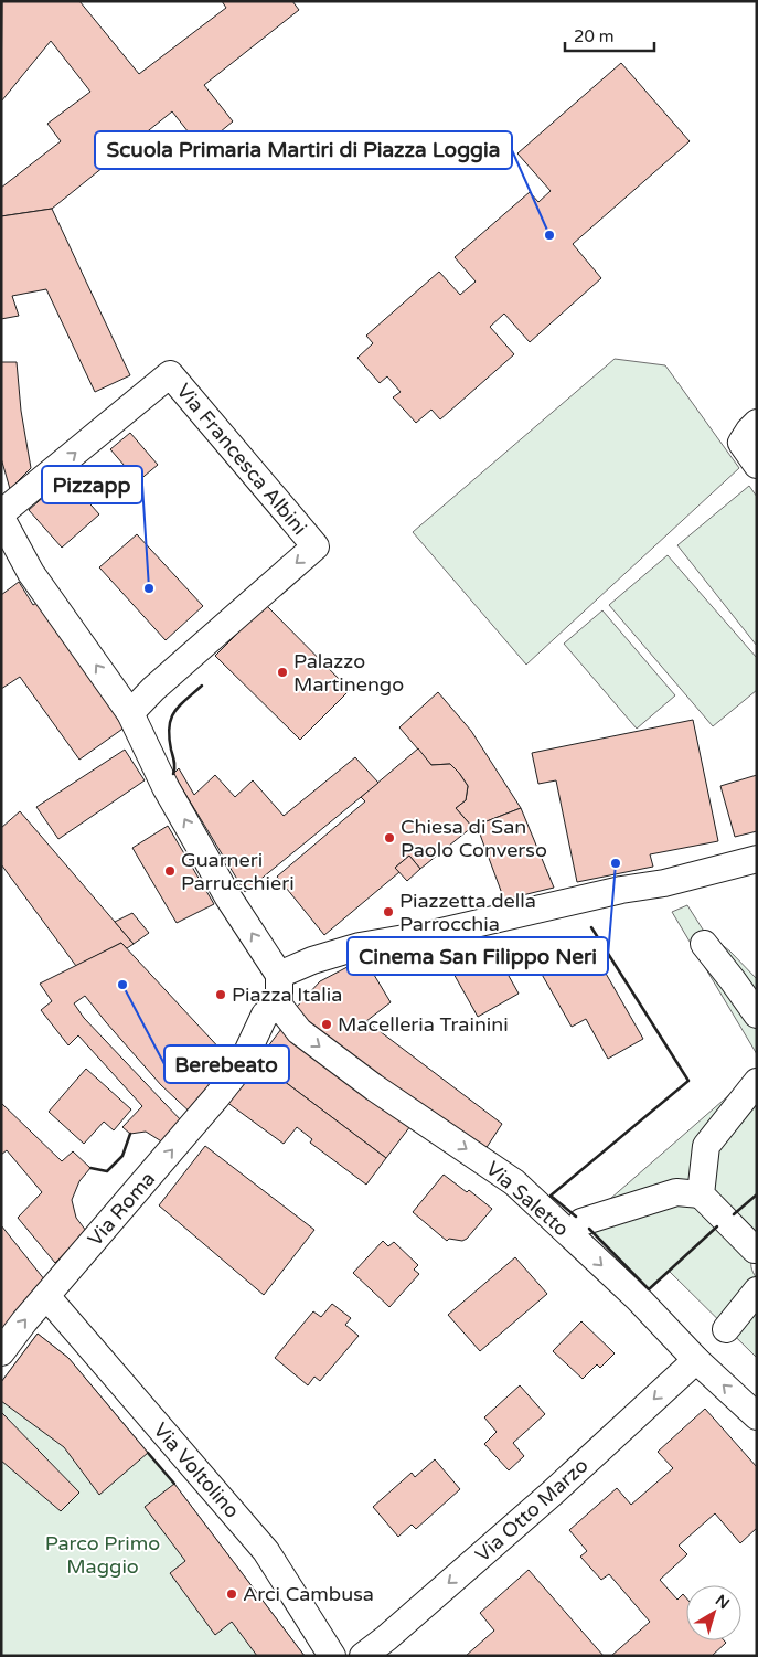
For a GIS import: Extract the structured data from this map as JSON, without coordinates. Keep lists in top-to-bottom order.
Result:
{
  "streets": {
    "street": [
      "Via Francesca Albini",
      "Via Saletto",
      "Via Roma",
      "Via Voltolino",
      "Via Otto Marzo"
    ]
  },
  "crossings": [
    ["Via Saletto", "Via Roma"],
    ["Via Saletto", "Via Otto Marzo"],
    ["Via Roma", "Via Voltolino"]
  ],
  "one_way": ["Via Roma", "Via Otto Marzo"],
  "parks": ["Parco Primo Maggio"],
  "places": [
    "Scuola Primaria Martiri di Piazza Loggia",
    "Pizzapp",
    "Palazzo Martinengo",
    "Chiesa di San Paolo Converso",
    "Cinema San Filippo Neri",
    "Guarneri Parrucchieri",
    "Piazzetta della Parrocchia",
    "Berebeato",
    "Piazza Italia",
    "Macelleria Trainini",
    "Arci Cambusa"
  ],
  "scale_bar": "20 m",
  "north": "top right"
}
